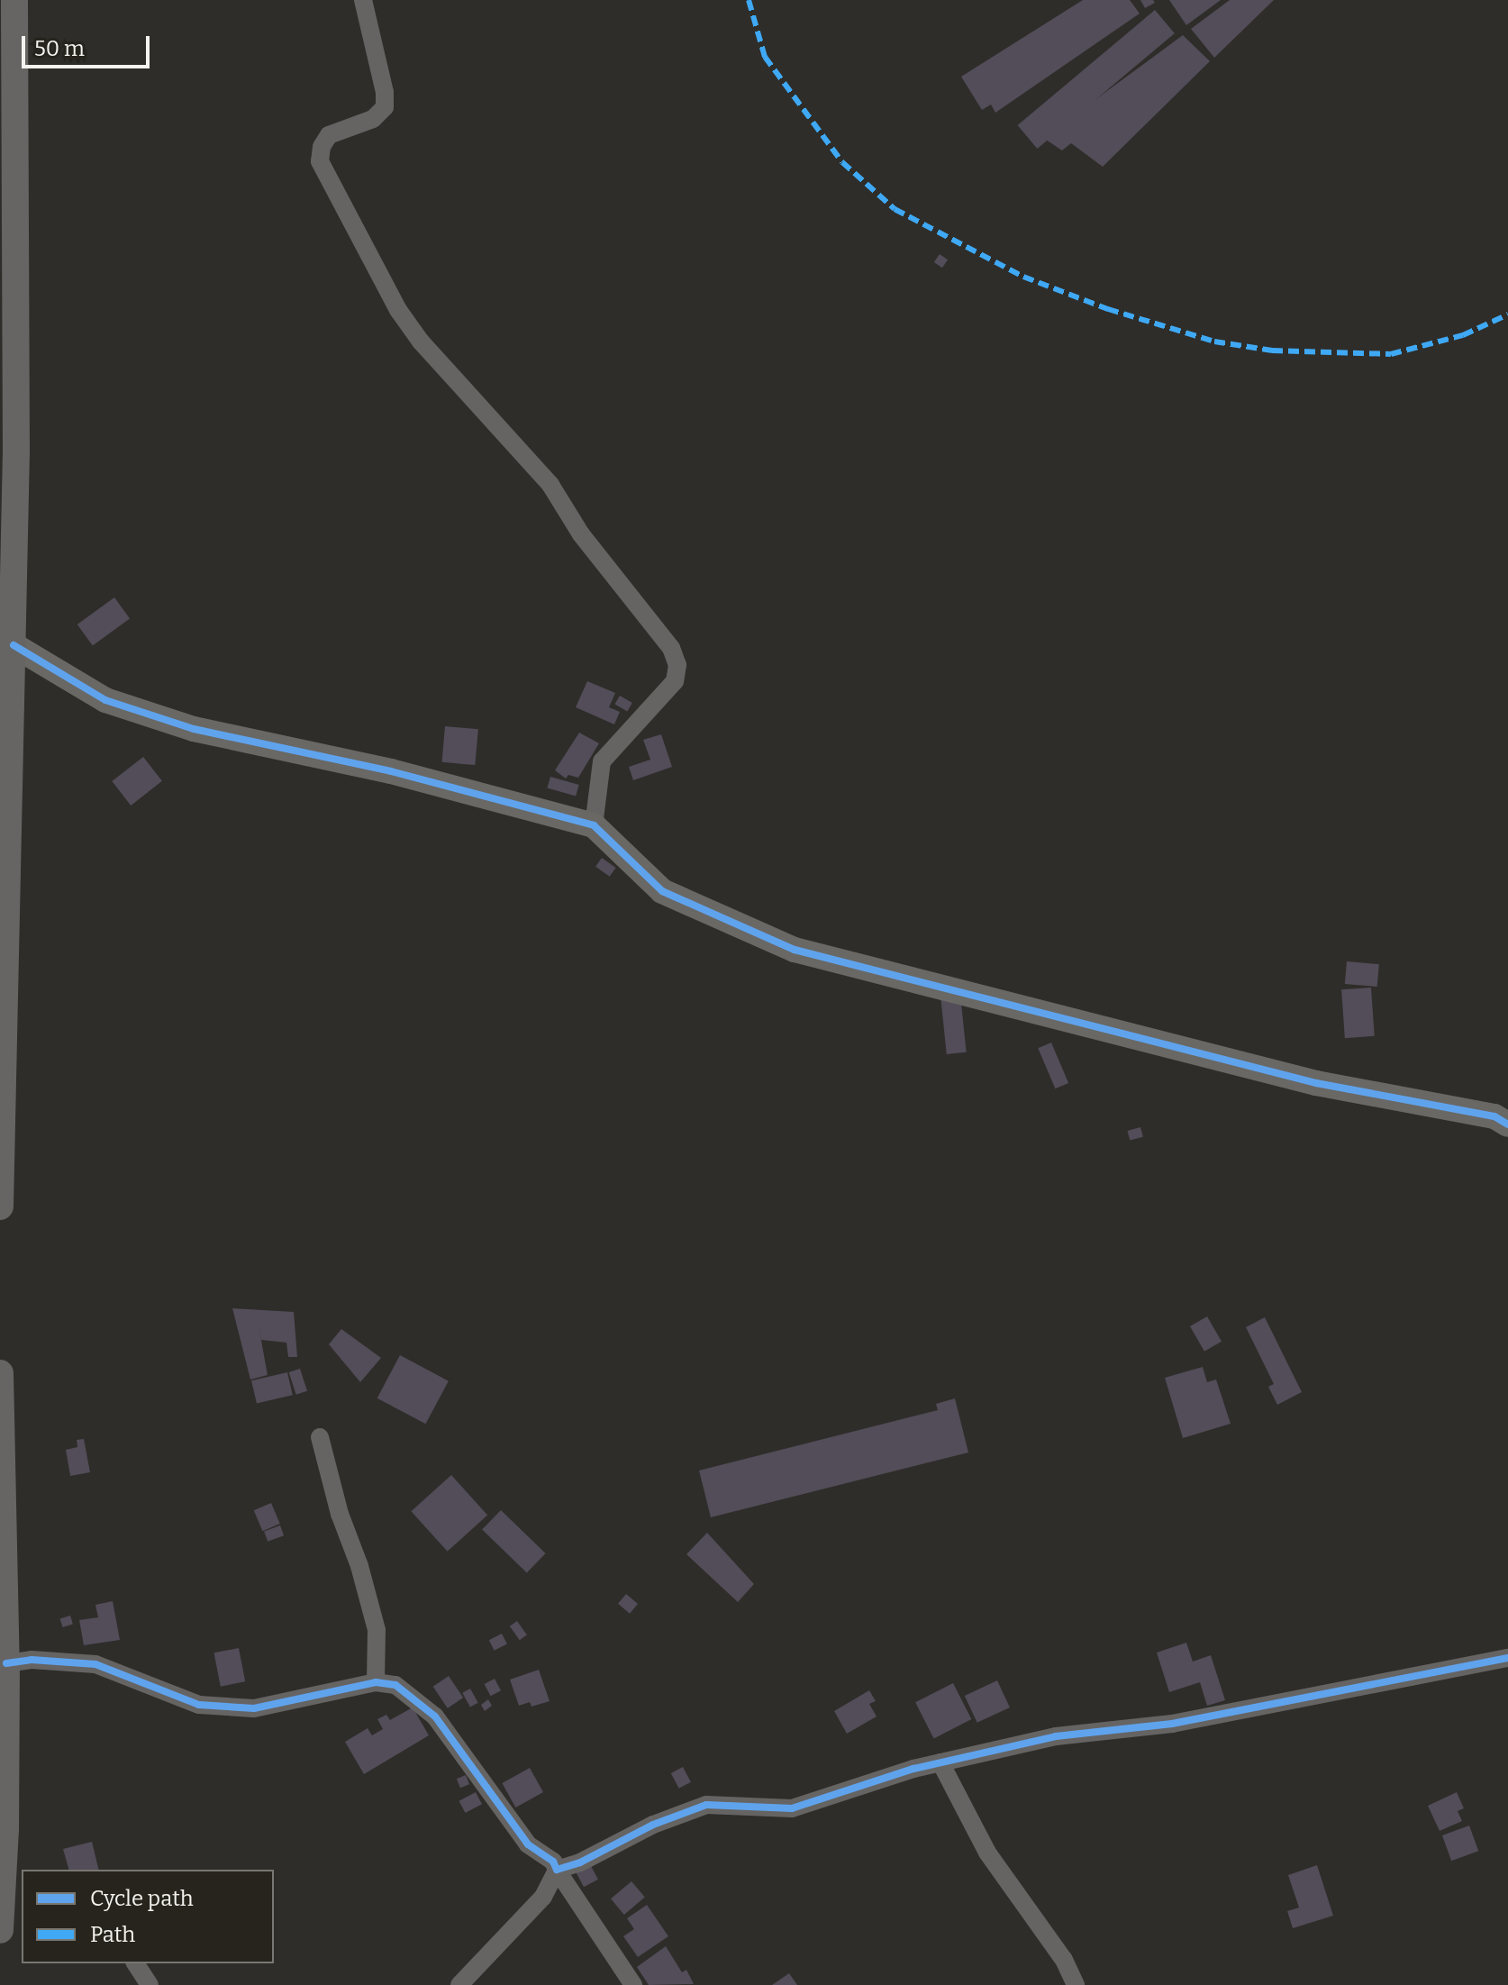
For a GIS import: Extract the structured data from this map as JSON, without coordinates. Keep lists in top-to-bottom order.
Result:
{
  "legend": ["Cycle path", "Path"],
  "scale_bar": "50 m"
}
